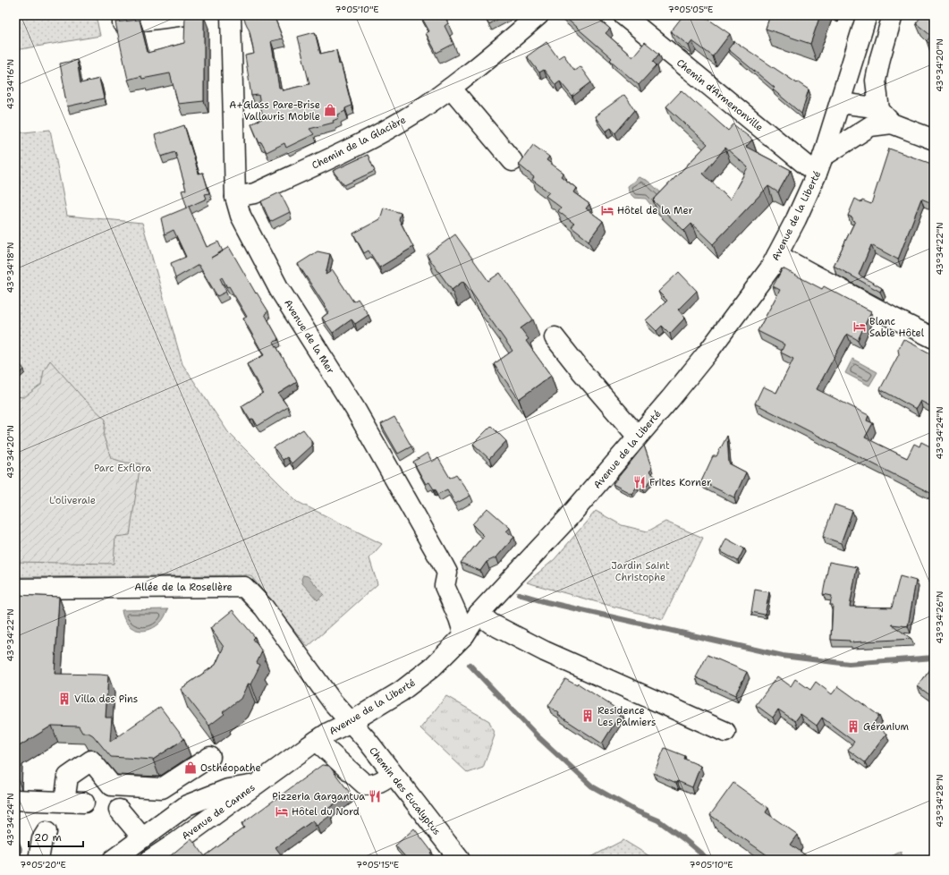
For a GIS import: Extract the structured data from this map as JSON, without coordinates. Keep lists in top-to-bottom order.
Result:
{
  "streets": {
    "street": [
      "Chemin d'Armenonville",
      "Chemin de la Glacière",
      "Avenue de la Liberté",
      "Avenue de la Mer",
      "Allée de la Roselière",
      "Chemin des Eucalyptus",
      "Avenue de Cannes"
    ]
  },
  "crossings": [
    ["Chemin d'Armenonville", "Avenue de la Liberté"],
    ["Chemin de la Glacière", "Avenue de la Mer"],
    ["Avenue de la Liberté", "Avenue de la Mer"],
    ["Avenue de la Liberté", "Allée de la Roselière"],
    ["Avenue de la Liberté", "Chemin des Eucalyptus"],
    ["Avenue de la Liberté", "Avenue de Cannes"],
    ["Allée de la Roselière", "Chemin des Eucalyptus"]
  ],
  "parks": ["Parc Exflora", "L'oliveraie", "Jardin Saint Christophe"],
  "places": {
    "shop": ["A+Glass Pare-Brise Vallauris Mobile", "Osthéopathe"],
    "hotel": ["Hôtel de la Mer", "Blanc Sable Hôtel", "Hôtel du Nord"],
    "restaurant": ["Frites Korner", "Pizzeria Gargantua"],
    "building": ["Villa des Pins", "Residence Les Palmiers", "Géranium"]
  },
  "scale_bar": "20 m",
  "coordinates": [
    "7°05'10\"E",
    "7°05'05\"E",
    "43°34'20\"N",
    "43°34'16\"N",
    "43°34'22\"N",
    "43°34'18\"N",
    "43°34'24\"N",
    "43°34'26\"N",
    "43°34'28\"N",
    "7°05'20\"E",
    "7°05'15\"E"
  ]
}
